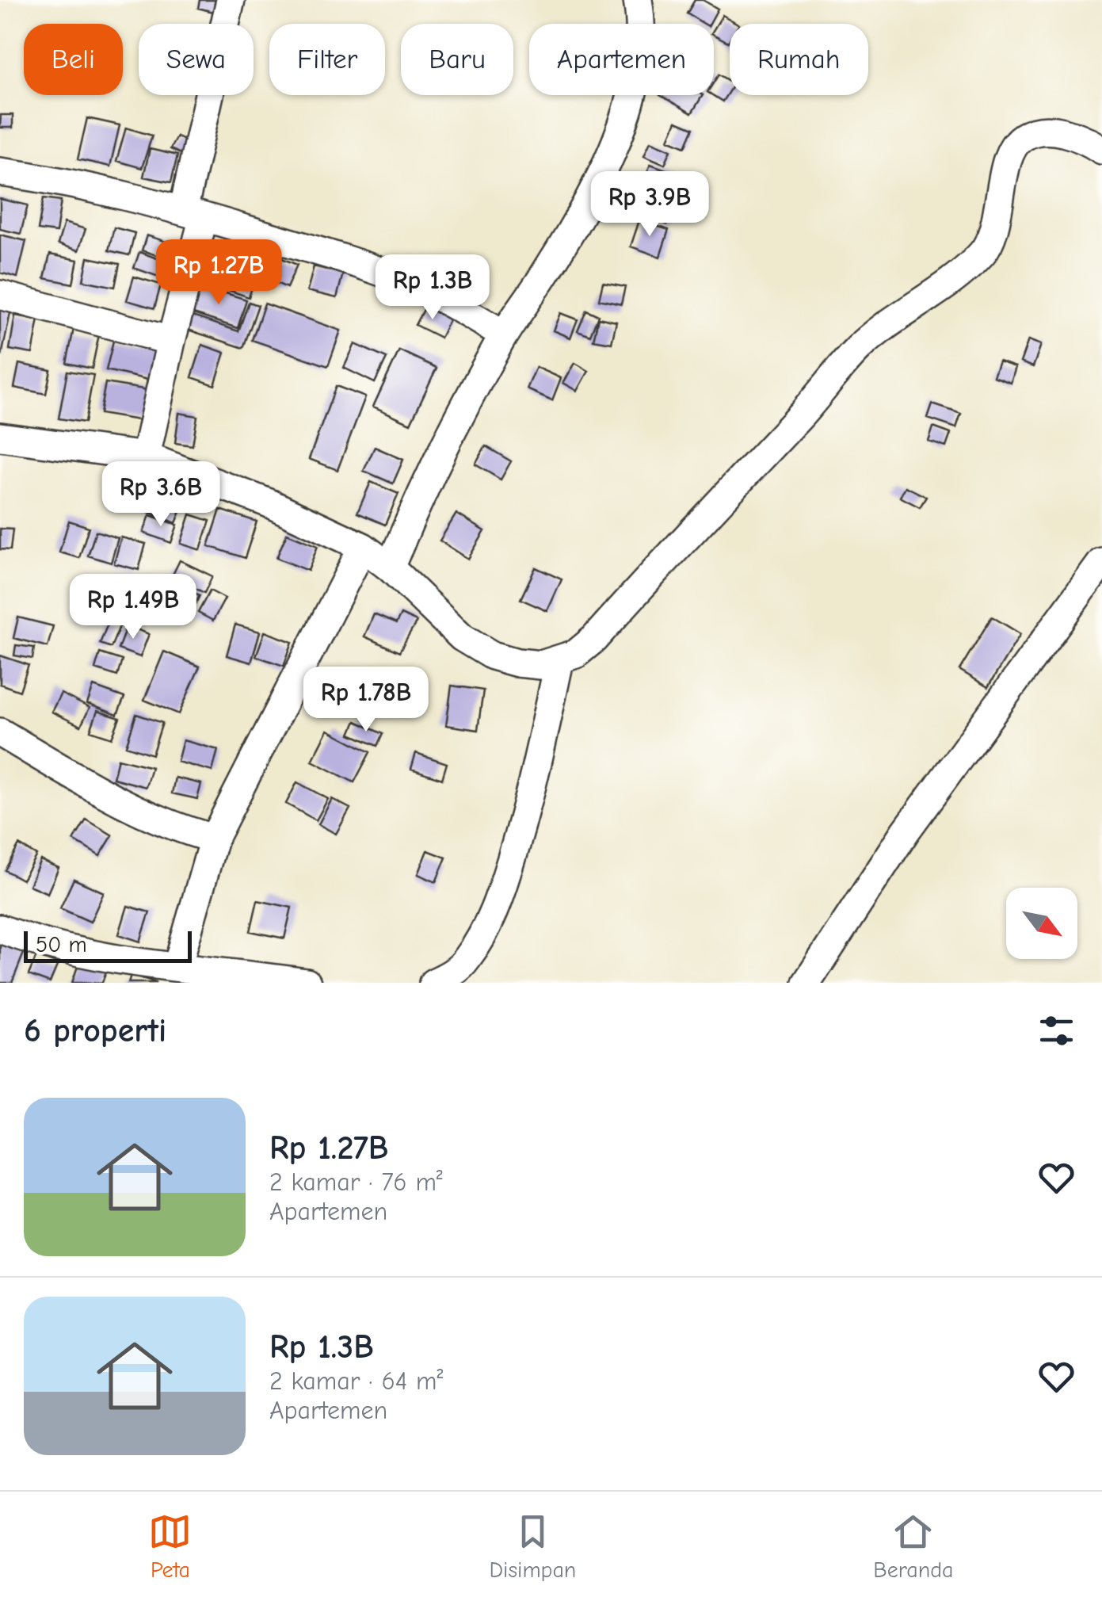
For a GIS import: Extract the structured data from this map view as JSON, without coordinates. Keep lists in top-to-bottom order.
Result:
{
  "scale_bar": "50 m",
  "north": "bottom right",
  "page": {
    "chip": [
      "Beli",
      "Sewa",
      "Filter",
      "Baru",
      "Apartemen",
      "Rumah"
    ],
    "price": [
      "Rp 3.9B",
      "Rp 1.27B",
      "Rp 1.3B",
      "Rp 3.6B",
      "Rp 1.49B",
      "Rp 1.78B"
    ],
    "scale": "50 m",
    "heading": "6 properti",
    "list": [
      {
        "name": "Rp 1.27B",
        "note": "2 kamar · 76 m² · Apartemen"
      },
      {
        "name": "Rp 1.3B",
        "note": "2 kamar · 64 m² · Apartemen"
      }
    ],
    "tabs": ["Peta", "Disimpan", "Beranda"]
  }
}
